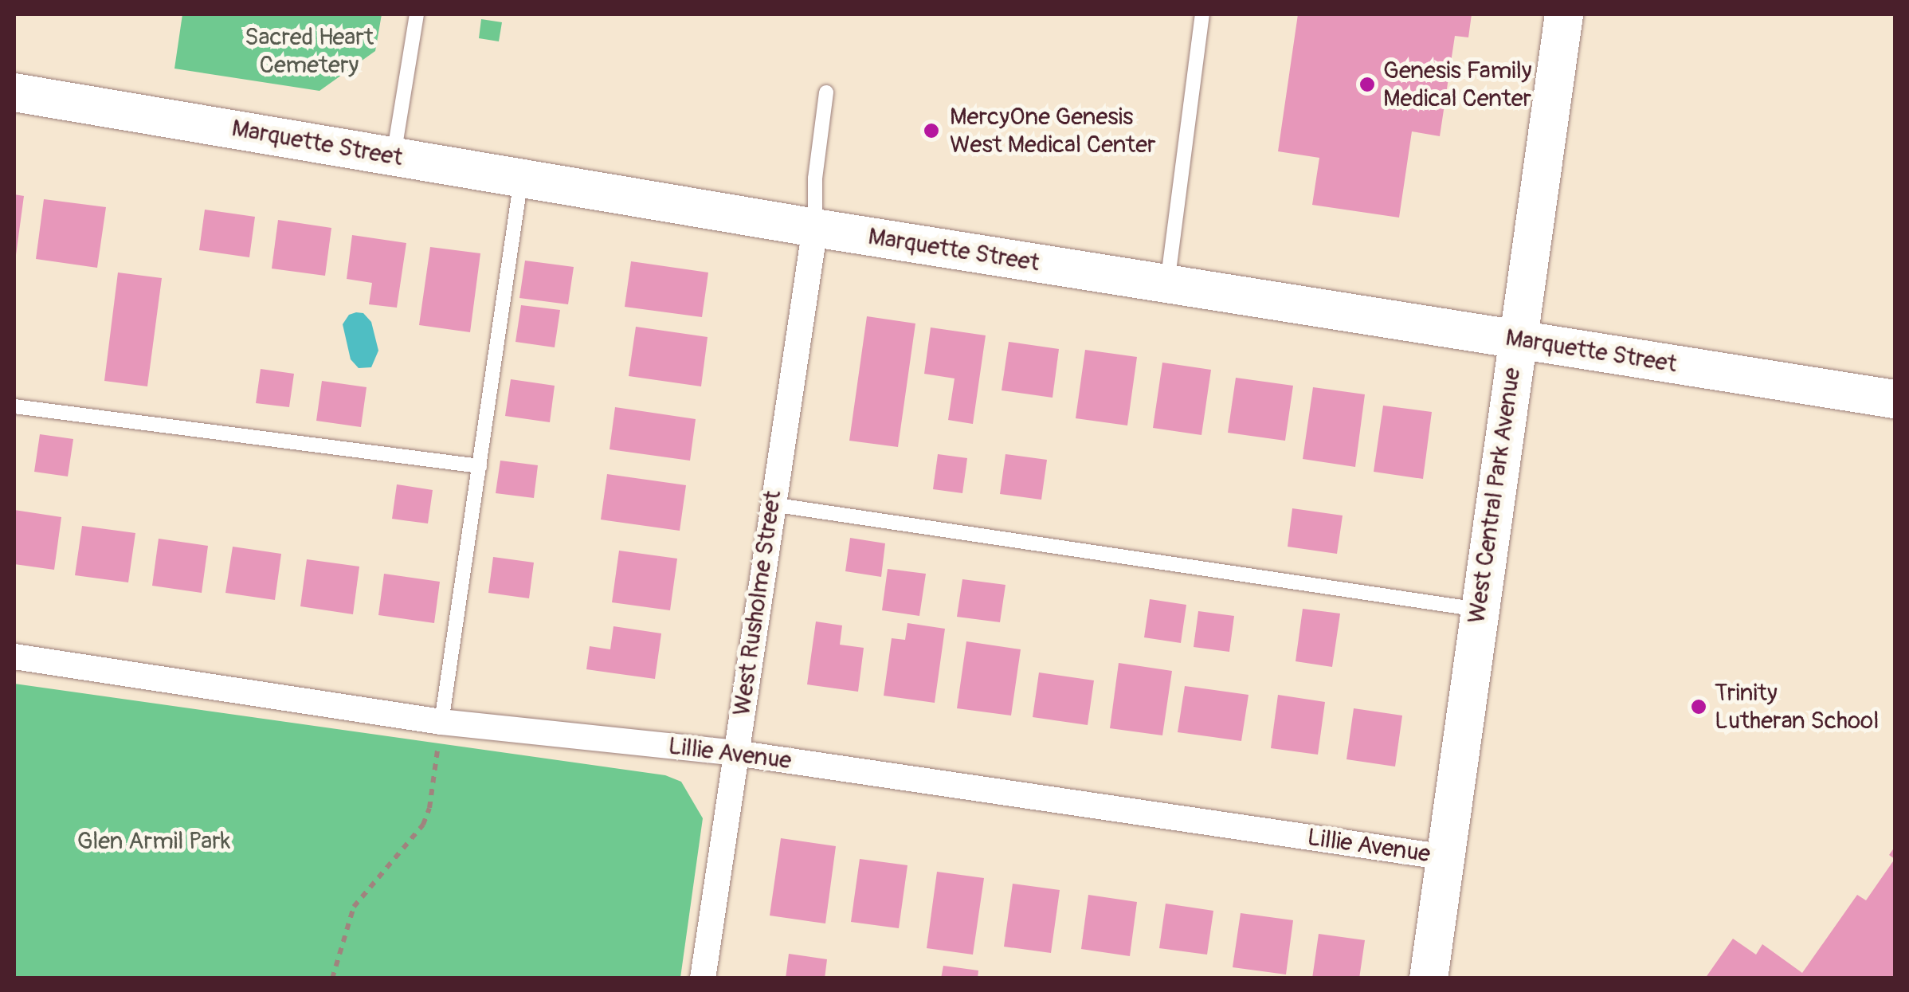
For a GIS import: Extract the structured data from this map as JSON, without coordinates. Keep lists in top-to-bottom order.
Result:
{
  "streets": {
    "street": [
      "Marquette Street",
      "West Central Park Avenue",
      "West Rusholme Street",
      "Lillie Avenue"
    ]
  },
  "crossings": [
    ["Marquette Street", "West Central Park Avenue"],
    ["Marquette Street", "West Rusholme Street"],
    ["West Central Park Avenue", "Lillie Avenue"],
    ["West Rusholme Street", "Lillie Avenue"]
  ],
  "parks": ["Sacred Heart Cemetery", "Glen Armil Park"],
  "places": ["Genesis Family Medical Center", "MercyOne Genesis West Medical Center", "Trinity Lutheran School"]
}
